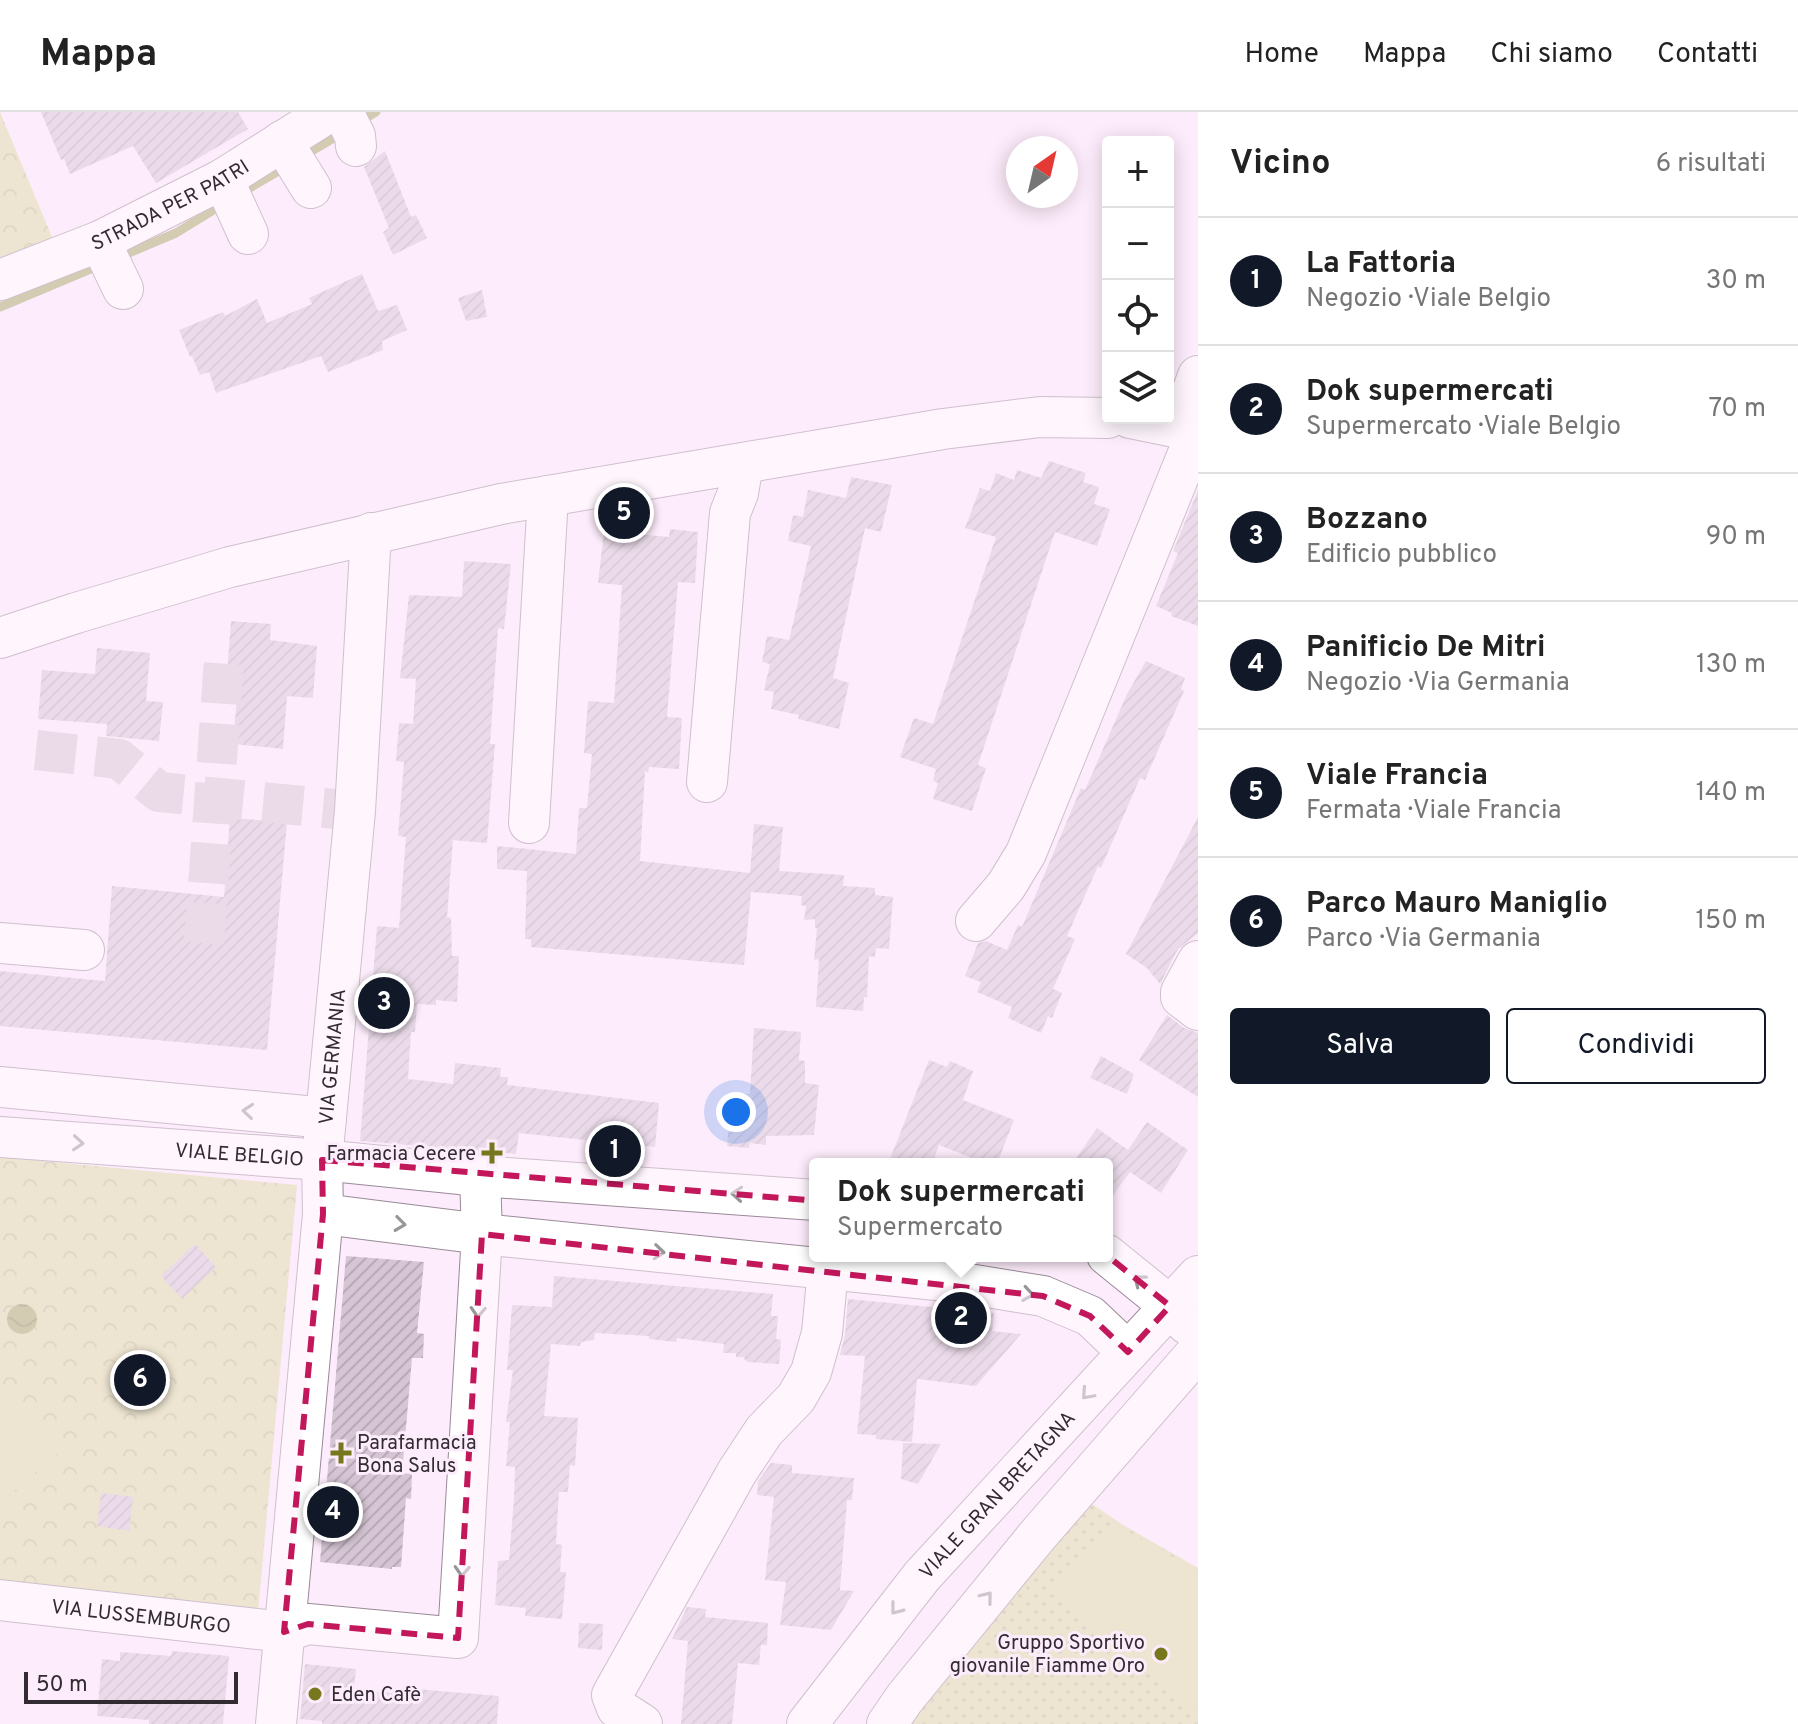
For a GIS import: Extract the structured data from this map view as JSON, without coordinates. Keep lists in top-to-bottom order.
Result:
{
  "streets": {
    "street": [
      "STRADA PER PATRI",
      "VIA GERMANIA",
      "VIALE BELGIO",
      "VIALE GRAN BRETAGNA",
      "VIA LUSSEMBURGO"
    ]
  },
  "crossings": [
    ["VIA GERMANIA", "VIALE BELGIO"],
    ["VIA GERMANIA", "VIA LUSSEMBURGO"]
  ],
  "places": {
    "health": ["Farmacia Cecere", "Parafarmacia Bona Salus"],
    "other": ["Gruppo Sportivo giovanile Fiamme Oro", "Eden Cafè"]
  },
  "scale_bar": "50 m",
  "north": "top right",
  "page": {
    "header": "Mappa",
    "nav": [
      "Home",
      "Mappa",
      "Chi siamo",
      "Contatti"
    ],
    "heading": ["Vicino", "6 risultati"],
    "map_buttons": ["+", "−"],
    "list": [
      {
        "mark": "1",
        "name": "La Fattoria",
        "note": "Negozio · Viale Belgio",
        "value": "30 m"
      },
      {
        "mark": "2",
        "name": "Dok supermercati",
        "note": "Supermercato · Viale Belgio",
        "value": "70 m"
      },
      {
        "mark": "3",
        "name": "Bozzano",
        "note": "Edificio pubblico",
        "value": "90 m"
      },
      {
        "mark": "4",
        "name": "Panificio De Mitri",
        "note": "Negozio · Via Germania",
        "value": "130 m"
      },
      {
        "mark": "5",
        "name": "Viale Francia",
        "note": "Fermata · Viale Francia",
        "value": "140 m"
      },
      {
        "mark": "6",
        "name": "Parco Mauro Maniglio",
        "note": "Parco · Via Germania",
        "value": "150 m"
      }
    ],
    "pins": [
      "5",
      "3",
      "1",
      "2",
      "6",
      "4"
    ],
    "buttons": ["Salva", "Condividi"],
    "popup": ["Dok supermercati", "Supermercato"],
    "scale": "50 m"
  }
}
